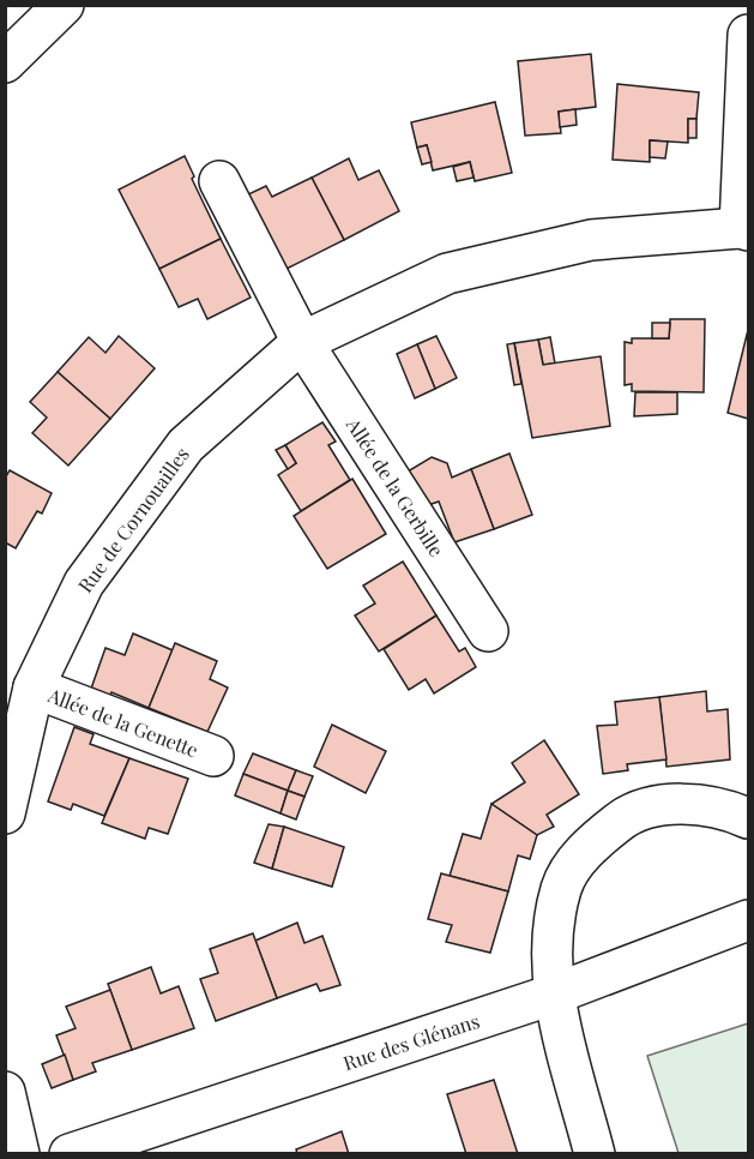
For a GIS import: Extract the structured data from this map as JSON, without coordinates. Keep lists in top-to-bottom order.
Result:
{
  "streets": {
    "street": [
      "Allée de la Gerbille",
      "Rue de Cornouailles",
      "Allée de la Genette",
      "Rue des Glénans"
    ]
  },
  "crossings": [
    ["Allée de la Gerbille", "Rue de Cornouailles"],
    ["Rue de Cornouailles", "Allée de la Genette"]
  ]
}
